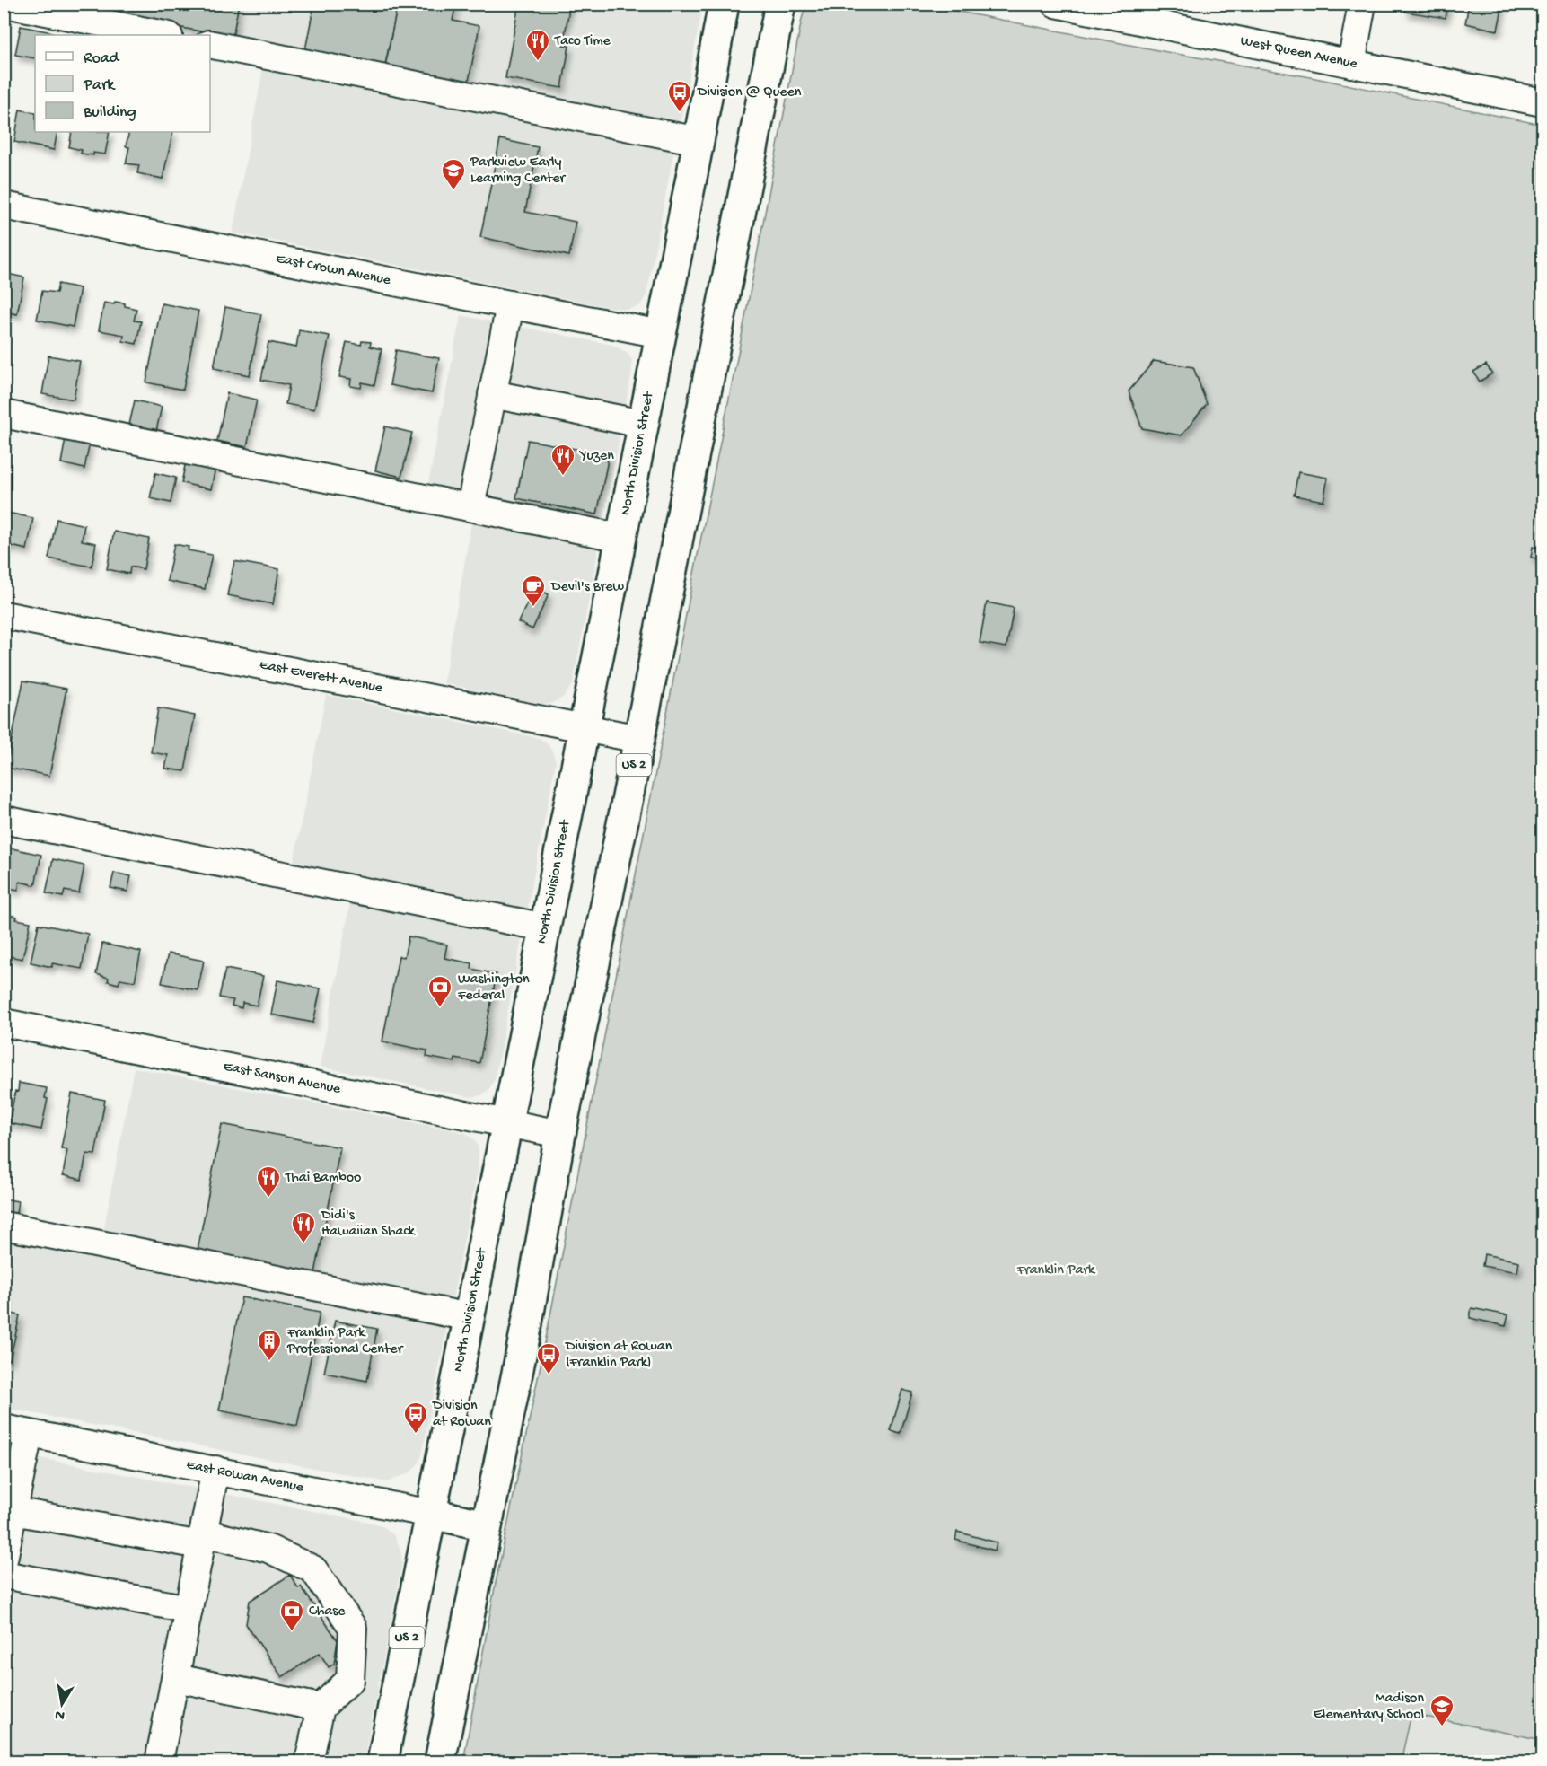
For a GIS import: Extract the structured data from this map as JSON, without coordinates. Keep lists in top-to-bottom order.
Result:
{
  "streets": {
    "main road": ["North Division Street", "US 2", "East Rowan Avenue"],
    "street": [
      "West Queen Avenue",
      "East Crown Avenue",
      "East Everett Avenue",
      "East Sanson Avenue"
    ]
  },
  "crossings": [
    ["East Crown Avenue", "North Division Street"],
    ["North Division Street", "East Everett Avenue"],
    ["North Division Street", "East Sanson Avenue"],
    ["North Division Street", "East Rowan Avenue"],
    ["East Everett Avenue", "US 2"],
    ["US 2", "East Sanson Avenue"],
    ["US 2", "East Rowan Avenue"]
  ],
  "parks": ["Franklin Park"],
  "places": {
    "restaurant": [
      "Taco Time",
      "Yuzen",
      "Thai Bamboo",
      "Didi's Hawaiian Shack"
    ],
    "bus stop": ["Division @ Queen", "Division at Rowan (Franklin Park)", "Division at Rowan"],
    "school or university": ["Parkview Early Learning Center", "Madison Elementary School"],
    "cafe": ["Devil's Brew"],
    "bank": ["Washington Federal", "Chase"],
    "building": ["Franklin Park Professional Center"]
  },
  "legend": ["Road", "Park", "Building"],
  "north": "bottom"
}
